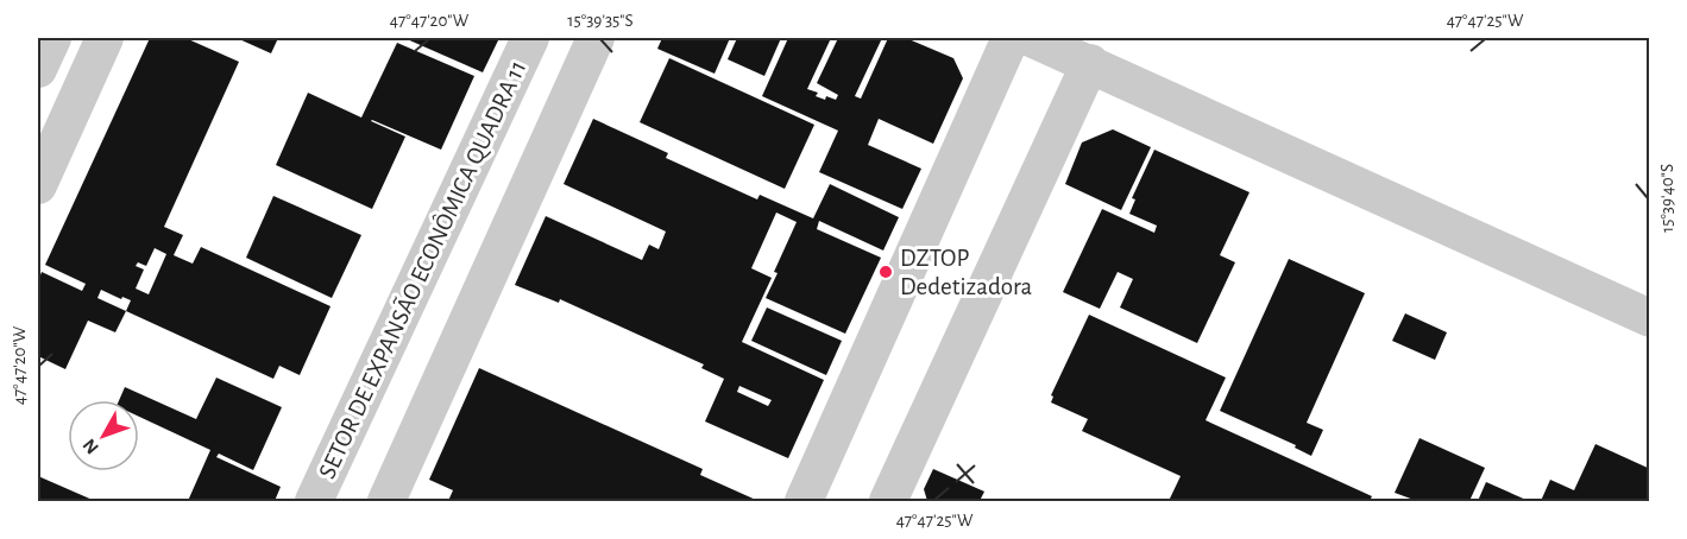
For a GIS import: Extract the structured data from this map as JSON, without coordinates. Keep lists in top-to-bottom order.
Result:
{
  "streets": {
    "street": ["SETOR DE EXPANSÃO ECONÔMICA QUADRA 11"]
  },
  "places": ["DZTOP Dedetizadora"],
  "north": "bottom left",
  "coordinates": [
    "47°47'20\"W",
    "15°39'35\"S",
    "47°47'25\"W",
    "15°39'40\"S"
  ]
}
